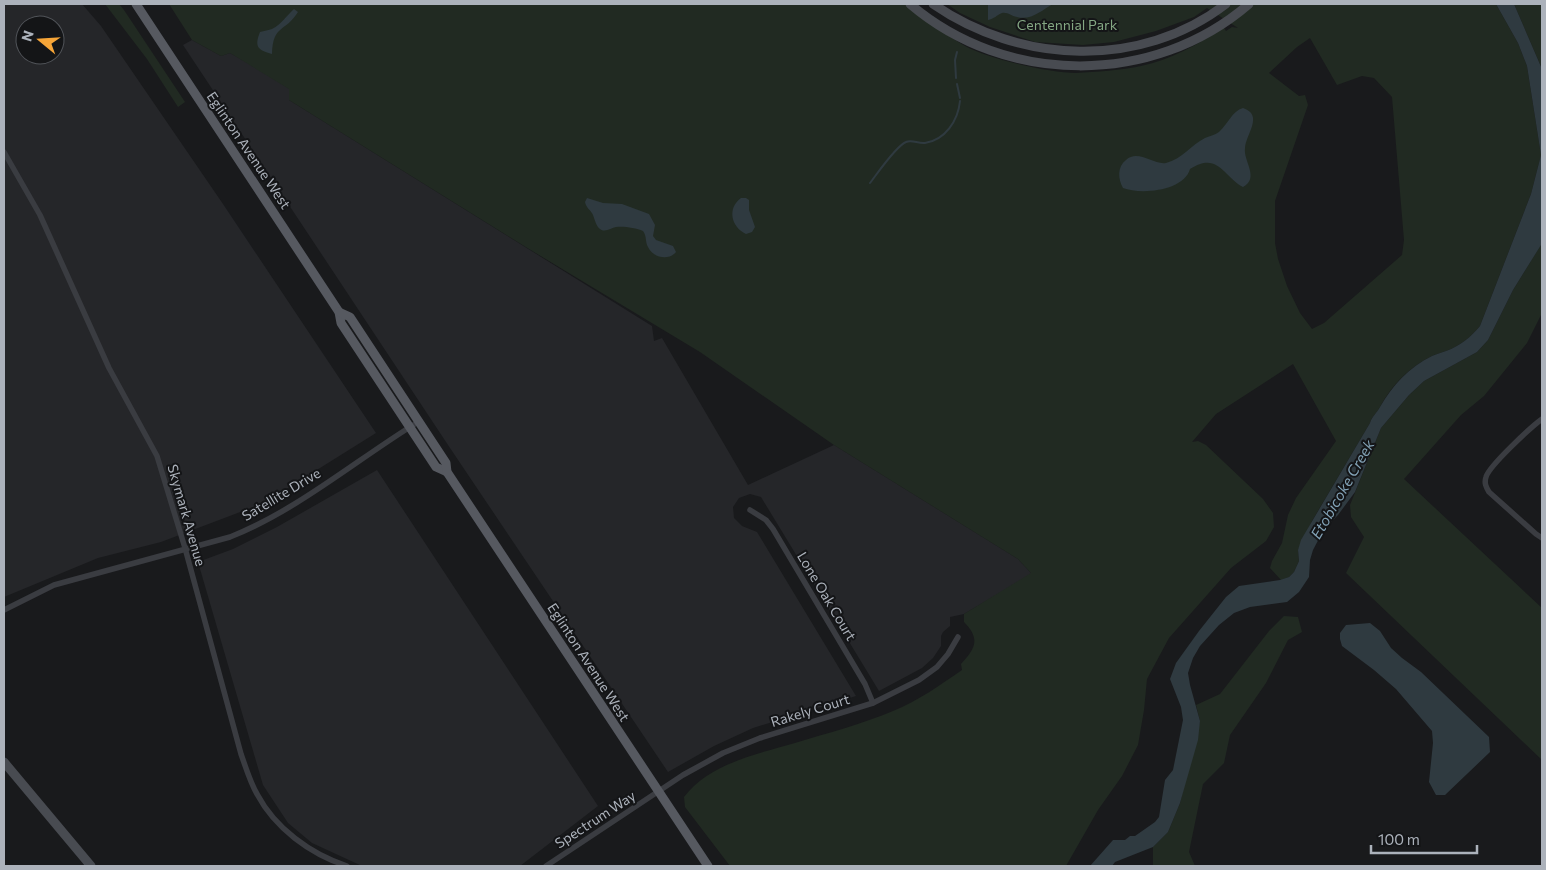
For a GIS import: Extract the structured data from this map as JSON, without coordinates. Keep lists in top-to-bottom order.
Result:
{
  "streets": {
    "main road": ["Eglinton Avenue West"],
    "street": [
      "Satellite Drive",
      "Skymark Avenue",
      "Lone Oak Court",
      "Rakely Court",
      "Spectrum Way"
    ]
  },
  "crossings": [
    ["Eglinton Avenue West", "Satellite Drive"],
    ["Eglinton Avenue West", "Rakely Court"],
    ["Eglinton Avenue West", "Spectrum Way"],
    ["Satellite Drive", "Skymark Avenue"],
    ["Lone Oak Court", "Rakely Court"],
    ["Rakely Court", "Spectrum Way"]
  ],
  "water": ["Etobicoke Creek"],
  "parks": ["Centennial Park"],
  "scale_bar": "100 m",
  "north": "left"
}
